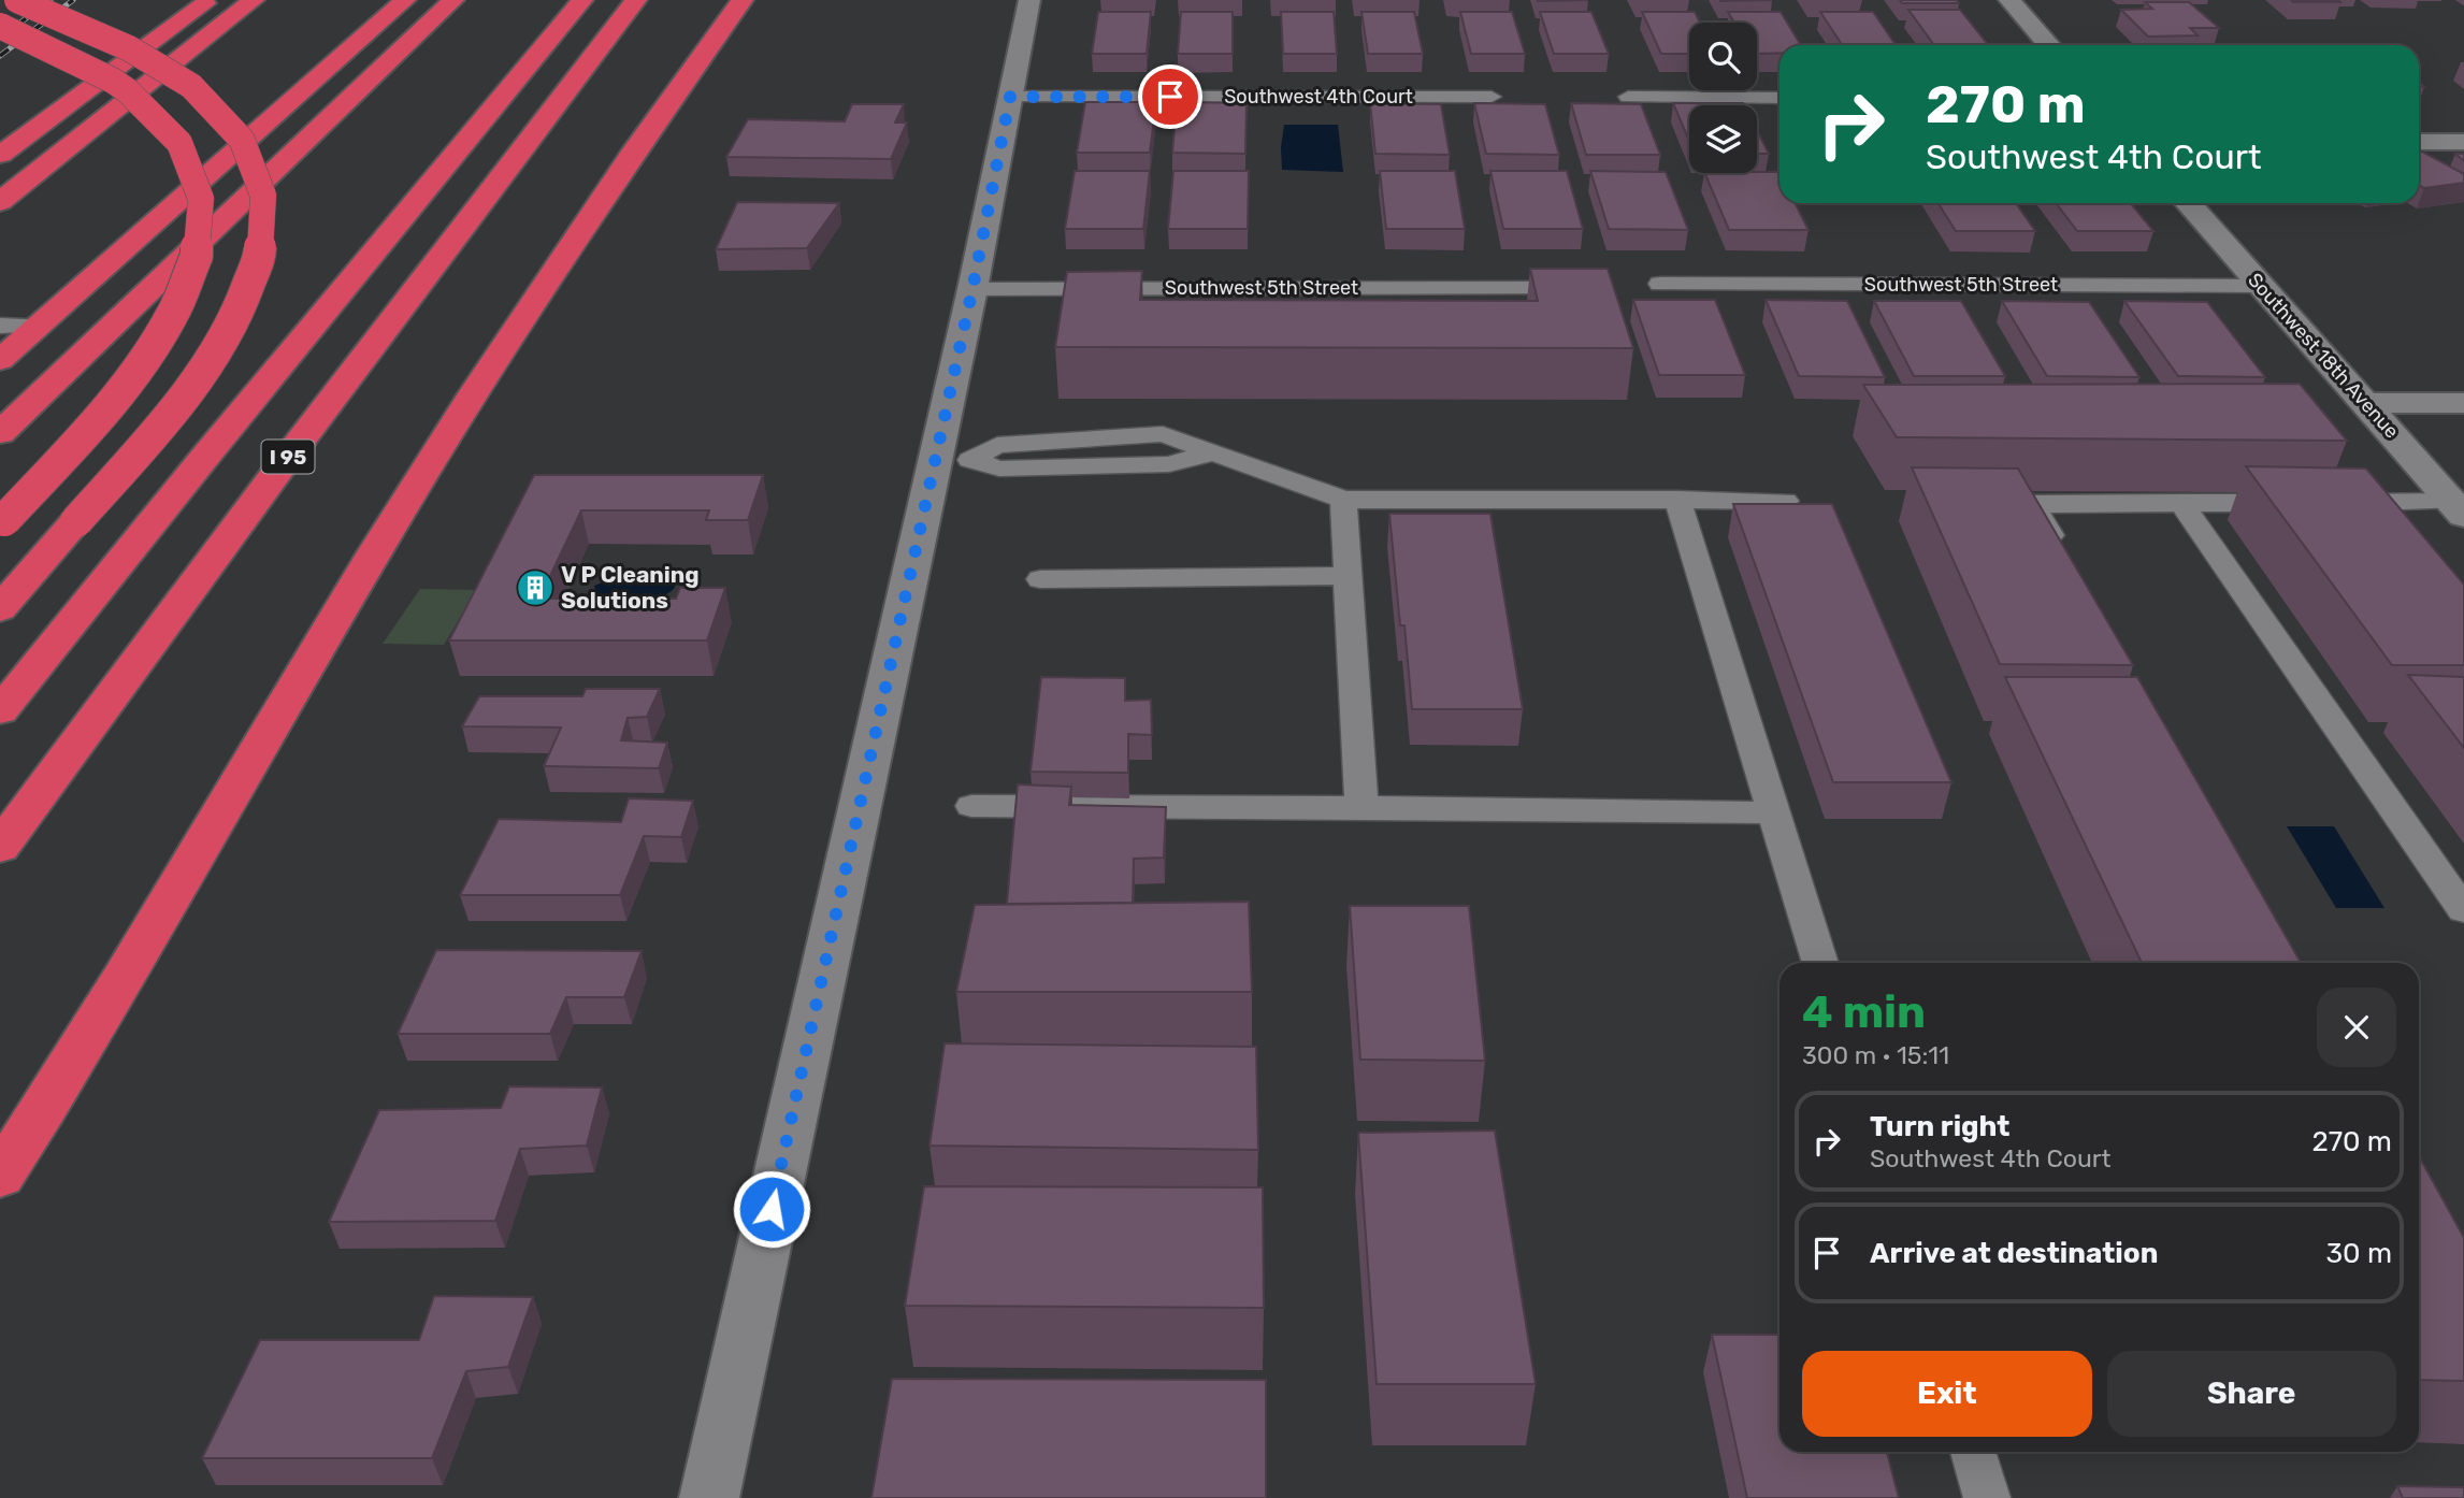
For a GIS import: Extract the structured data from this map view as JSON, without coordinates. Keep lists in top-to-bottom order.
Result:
{
  "streets": {
    "highway": ["I 95"],
    "street": ["Southwest 18th Avenue"],
    "lane": ["Southwest 4th Court", "Southwest 5th Street"]
  },
  "crossings": [
    ["Southwest 5th Street", "Southwest 18th Avenue"]
  ],
  "places": {
    "building": ["V P Cleaning Solutions"]
  },
  "page": {
    "turn": ["270 m", "Southwest 4th Court"],
    "heading": ["4 min", "300 m · 15:11"],
    "list": [
      {
        "name": "Turn right",
        "note": "Southwest 4th Court",
        "value": "270 m"
      },
      {
        "name": "Arrive at destination",
        "value": "30 m"
      }
    ],
    "buttons": ["Exit", "Share"]
  }
}
